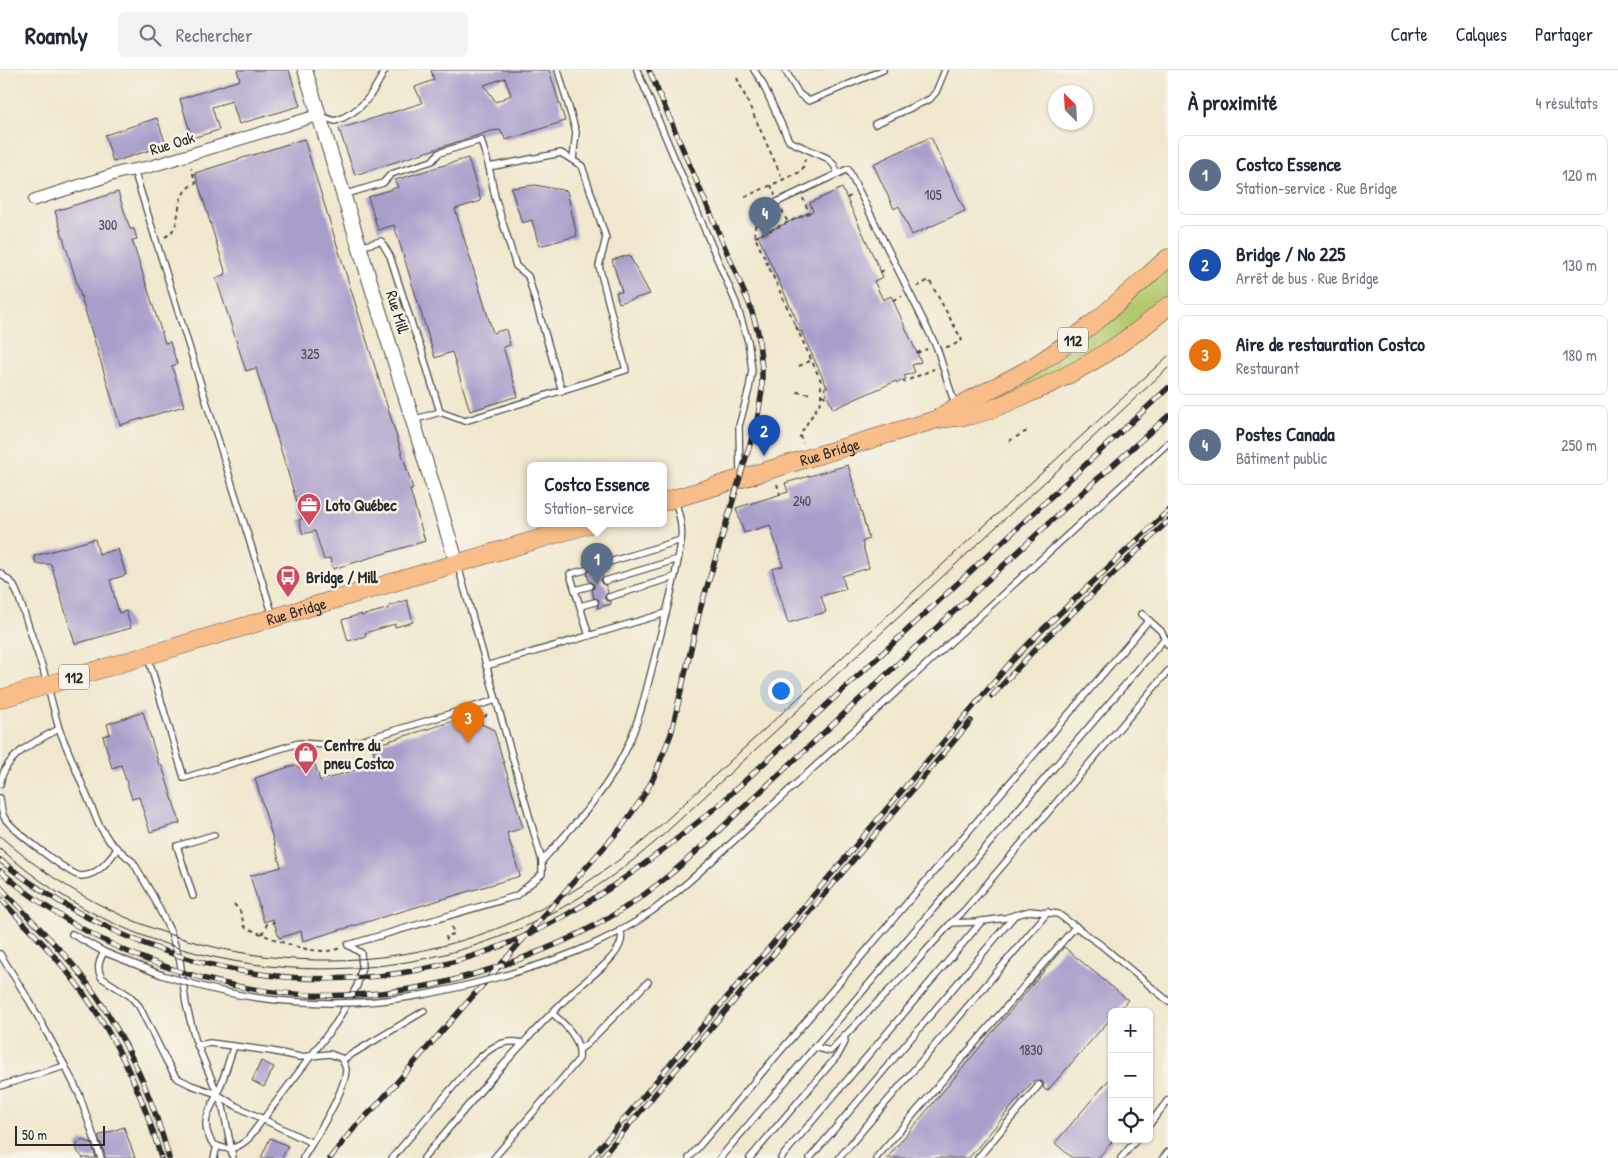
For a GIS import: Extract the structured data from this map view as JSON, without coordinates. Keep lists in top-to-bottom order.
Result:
{
  "streets": {
    "main road": ["112", "Rue Bridge"],
    "street": ["Rue Oak", "Rue Mill"]
  },
  "crossings": [
    ["Rue Oak", "Rue Mill"],
    ["Rue Mill", "Rue Bridge"]
  ],
  "places": {
    "office": ["Loto Québec"],
    "bus stop": ["Bridge / Mill"],
    "shop": ["Centre du pneu Costco"]
  },
  "house_numbers": [
    "105",
    "300",
    "325",
    "240",
    "1830"
  ],
  "scale_bar": "50 m",
  "north": "top left",
  "page": {
    "header": "Roamly",
    "search": "Rechercher",
    "nav": ["Carte", "Calques", "Partager"],
    "heading": ["À proximité", "4 résultats"],
    "list": [
      {
        "mark": "1",
        "name": "Costco Essence",
        "note": "Station-service · Rue Bridge",
        "value": "120 m"
      },
      {
        "mark": "2",
        "name": "Bridge / No 225",
        "note": "Arrêt de bus · Rue Bridge",
        "value": "130 m"
      },
      {
        "mark": "3",
        "name": "Aire de restauration Costco",
        "note": "Restaurant",
        "value": "180 m"
      },
      {
        "mark": "4",
        "name": "Postes Canada",
        "note": "Bâtiment public",
        "value": "250 m"
      }
    ],
    "pins": [
      "4",
      "2",
      "1",
      "3"
    ],
    "popup": ["Costco Essence", "Station-service"],
    "map_buttons": ["+", "−"],
    "scale": "50 m"
  }
}
